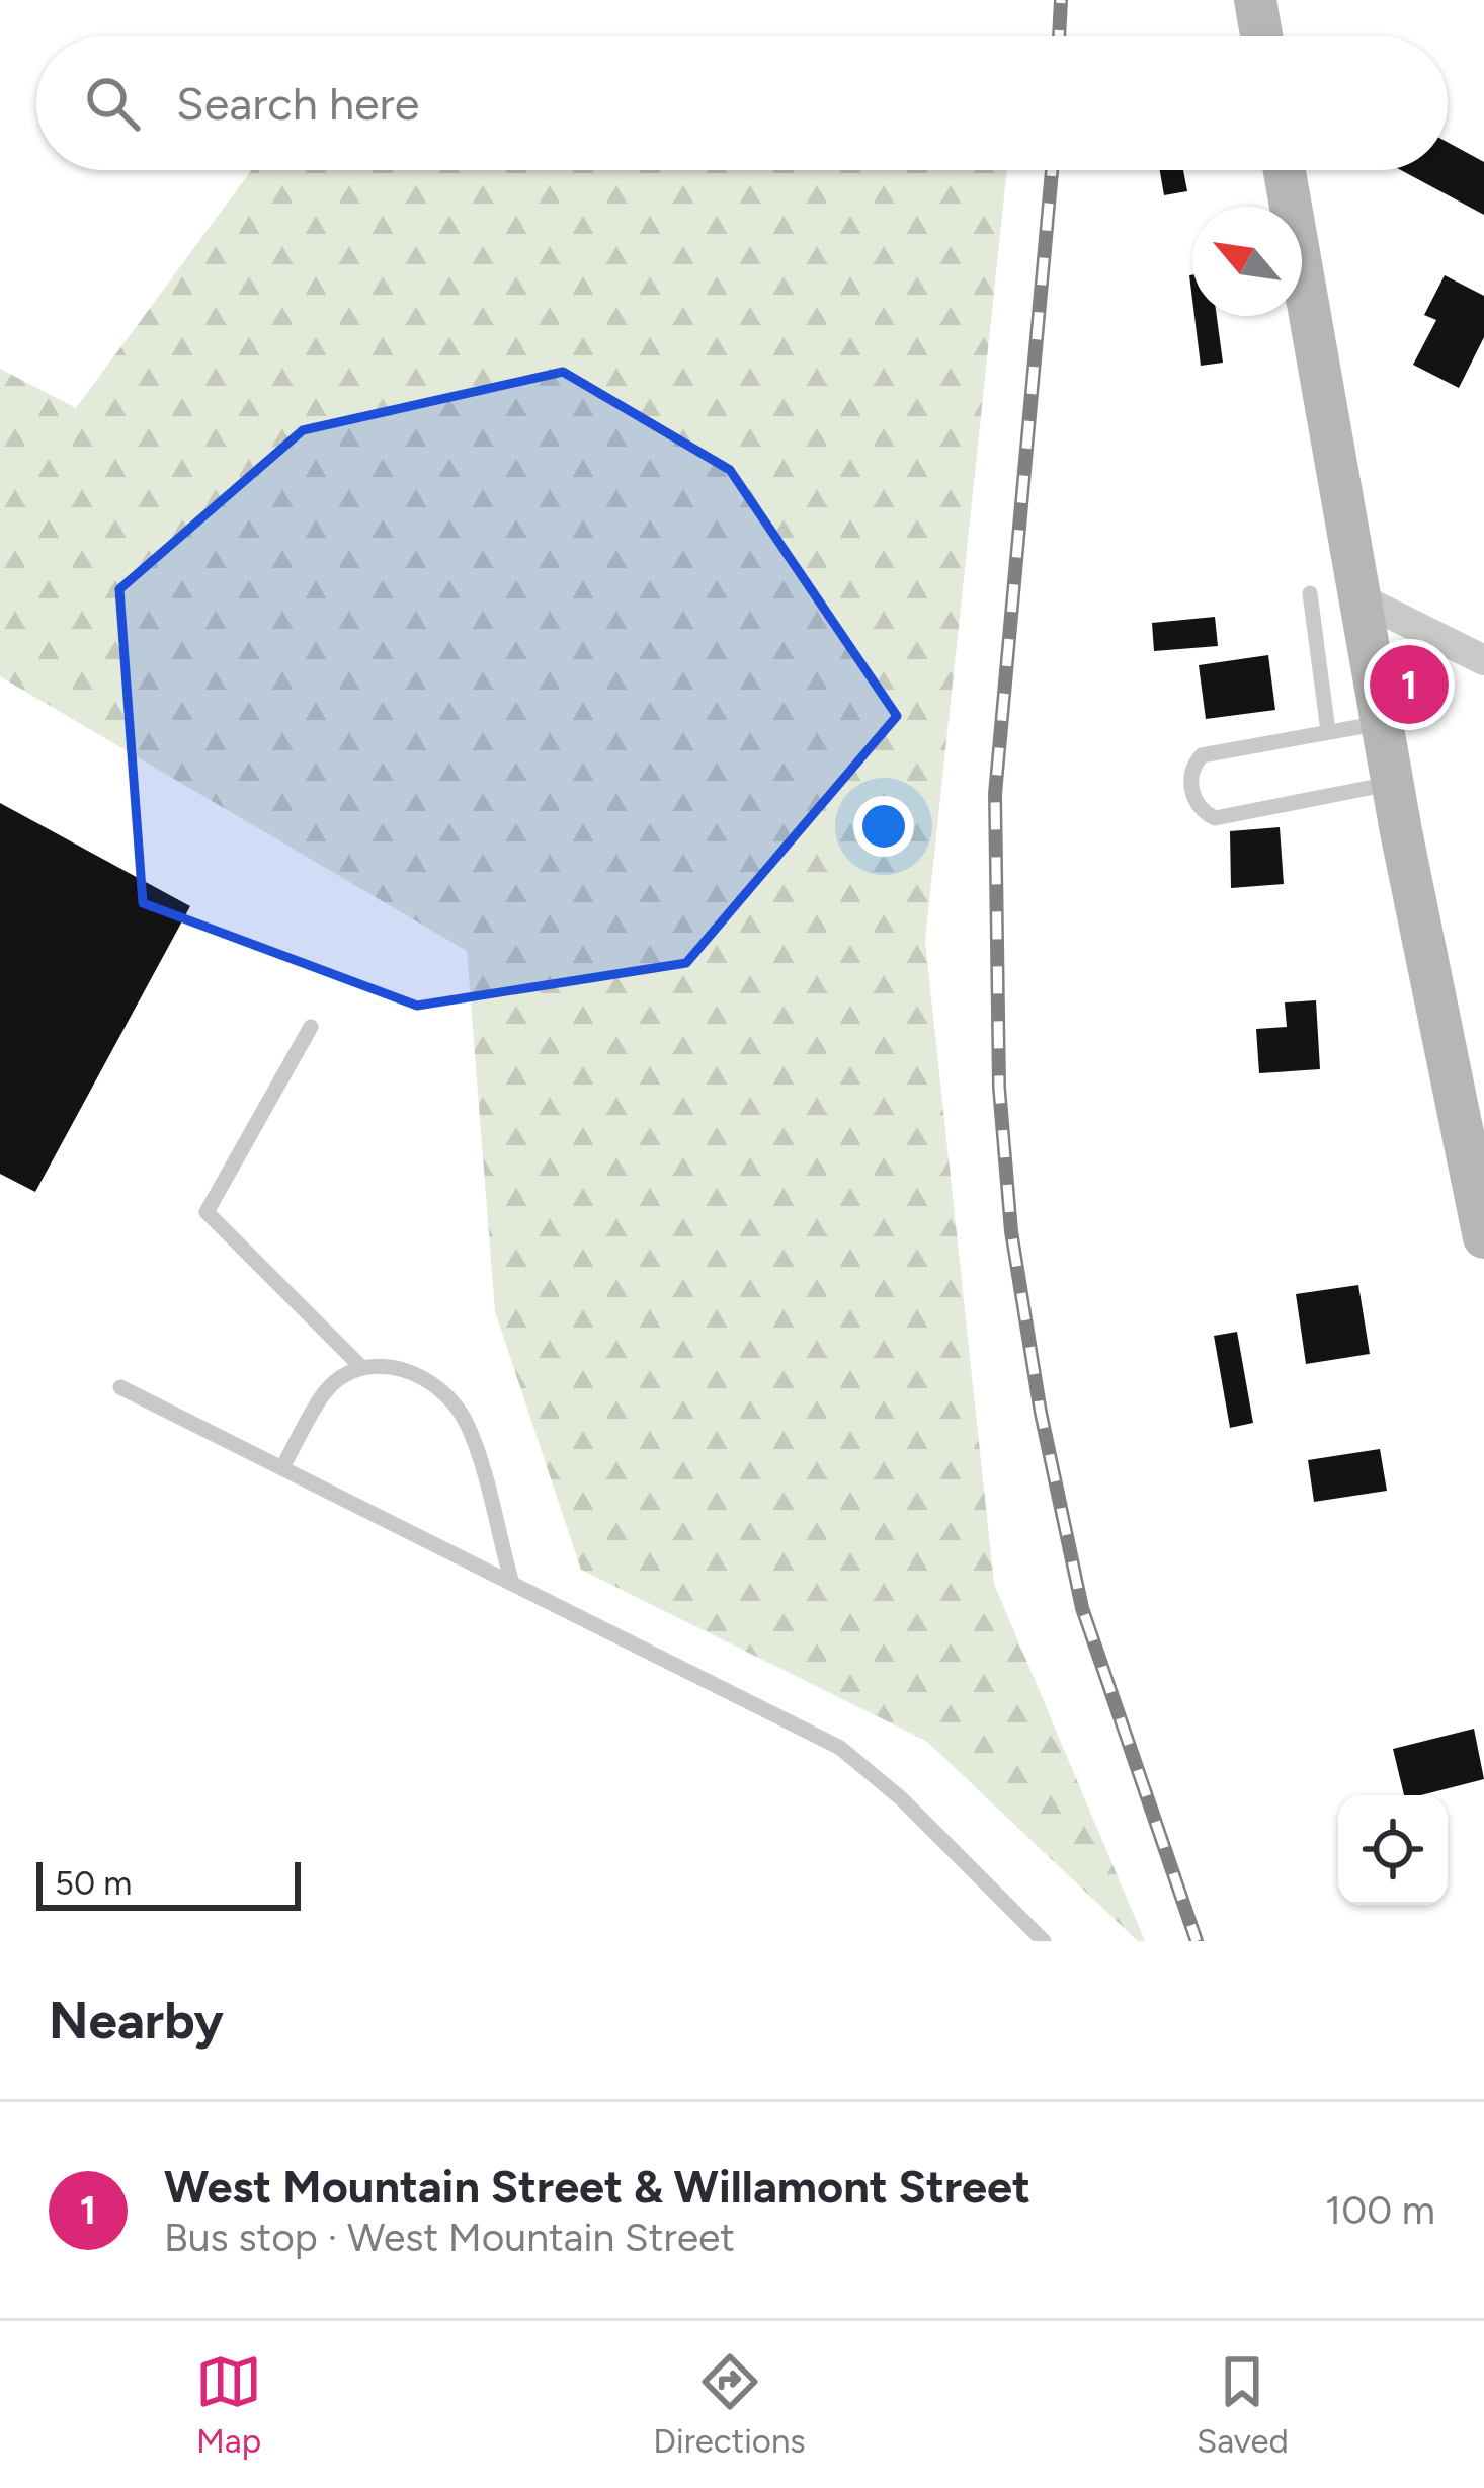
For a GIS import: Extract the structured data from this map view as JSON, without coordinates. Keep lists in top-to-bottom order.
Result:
{
  "scale_bar": "50 m",
  "north": "top left",
  "page": {
    "search": "Search here",
    "pins": "1",
    "scale": "50 m",
    "heading": "Nearby",
    "list": [
      {
        "mark": "1",
        "name": "West Mountain Street & Willamont Street",
        "note": "Bus stop · West Mountain Street",
        "value": "100 m"
      }
    ],
    "nav": ["Map", "Directions", "Saved"]
  }
}
